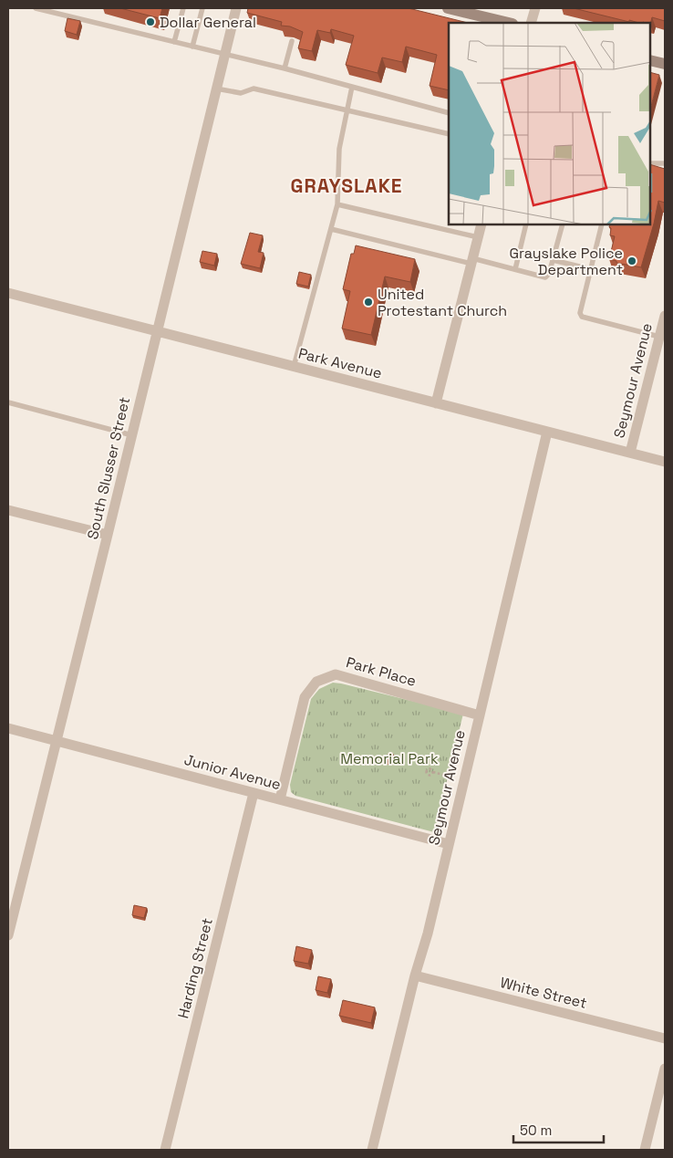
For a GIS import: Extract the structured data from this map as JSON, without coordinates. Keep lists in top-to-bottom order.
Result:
{
  "streets": {
    "street": [
      "Park Avenue",
      "Seymour Avenue",
      "South Slusser Street",
      "Park Place",
      "Junior Avenue",
      "Harding Street",
      "White Street"
    ]
  },
  "crossings": [
    ["Park Avenue", "Seymour Avenue"],
    ["Park Avenue", "South Slusser Street"],
    ["Seymour Avenue", "Park Place"],
    ["Seymour Avenue", "Junior Avenue"],
    ["Seymour Avenue", "White Street"],
    ["South Slusser Street", "Junior Avenue"],
    ["Park Place", "Junior Avenue"],
    ["Junior Avenue", "Harding Street"]
  ],
  "districts": ["GRAYSLAKE"],
  "parks": ["Memorial Park"],
  "places": ["Dollar General", "Grayslake Police Department", "United Protestant Church"],
  "scale_bar": "50 m"
}
